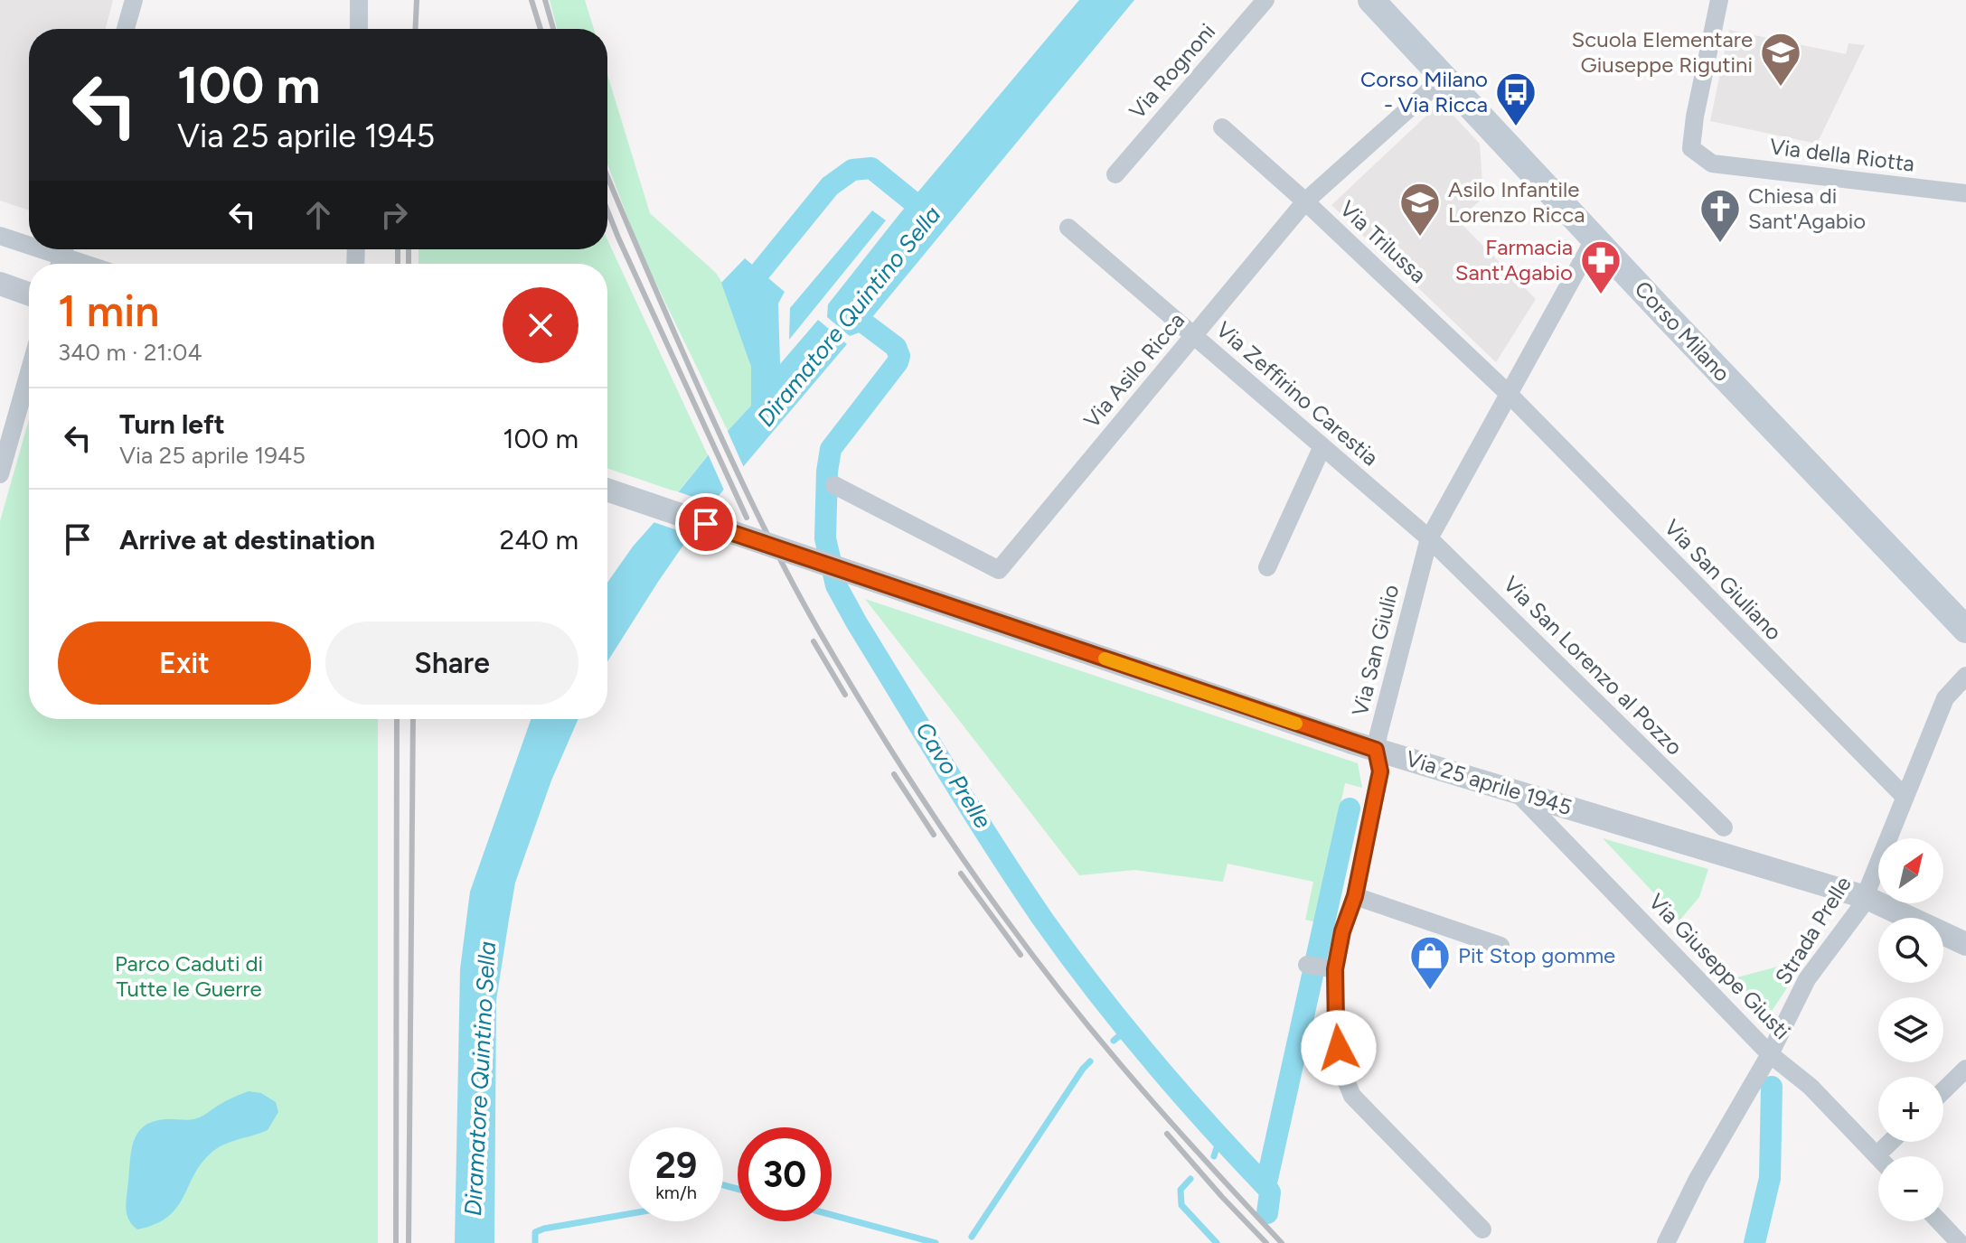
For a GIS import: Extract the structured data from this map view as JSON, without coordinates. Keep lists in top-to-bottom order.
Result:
{
  "streets": {
    "main road": ["Corso Milano"],
    "street": [
      "Via Rognoni",
      "Via della Riotta",
      "Via Trilussa",
      "Via Asilo Ricca",
      "Via Zeffirino Carestia",
      "Via San Giuliano",
      "Via San Giulio",
      "Via San Lorenzo al Pozzo",
      "Via 25 aprile 1945",
      "Strada Prelle",
      "Via Giuseppe Giusti"
    ]
  },
  "crossings": [
    ["Via Trilussa", "Via Asilo Ricca"],
    ["Via Trilussa", "Via San Giuliano"],
    ["Via Trilussa", "Via San Giulio"],
    ["Corso Milano", "Via Asilo Ricca"],
    ["Corso Milano", "Via San Giulio"],
    ["Via Asilo Ricca", "Via Zeffirino Carestia"],
    ["Via Zeffirino Carestia", "Via San Giulio"],
    ["Via Zeffirino Carestia", "Via San Lorenzo al Pozzo"],
    ["Via San Giuliano", "Via San Giulio"],
    ["Via San Giuliano", "Strada Prelle"],
    ["Via San Giulio", "Via San Lorenzo al Pozzo"],
    ["Via San Giulio", "Via 25 aprile 1945"],
    ["Via 25 aprile 1945", "Strada Prelle"],
    ["Via 25 aprile 1945", "Via Giuseppe Giusti"],
    ["Strada Prelle", "Via Giuseppe Giusti"]
  ],
  "water": ["Diramatore Quintino Sella", "Cavo Prelle"],
  "parks": ["Parco Caduti di Tutte le Guerre"],
  "places": {
    "school or university": ["Scuola Elementare Giuseppe Rigutini", "Asilo Infantile Lorenzo Ricca"],
    "bus stop": ["Corso Milano - Via Ricca"],
    "church": ["Chiesa di Sant'Agabio"],
    "pharmacy": ["Farmacia Sant'Agabio"],
    "shop": ["Pit Stop gomme"]
  },
  "north": "top right",
  "page": {
    "turn": ["100 m", "Via 25 aprile 1945"],
    "heading": ["1 min", "340 m · 21:04"],
    "list": [
      {
        "name": "Turn left",
        "note": "Via 25 aprile 1945",
        "value": "100 m"
      },
      {
        "name": "Arrive at destination",
        "value": "240 m"
      }
    ],
    "buttons": ["Exit", "Share"],
    "map_buttons": ["+", "−"],
    "speed": "29 km/h",
    "limit": "30"
  }
}
